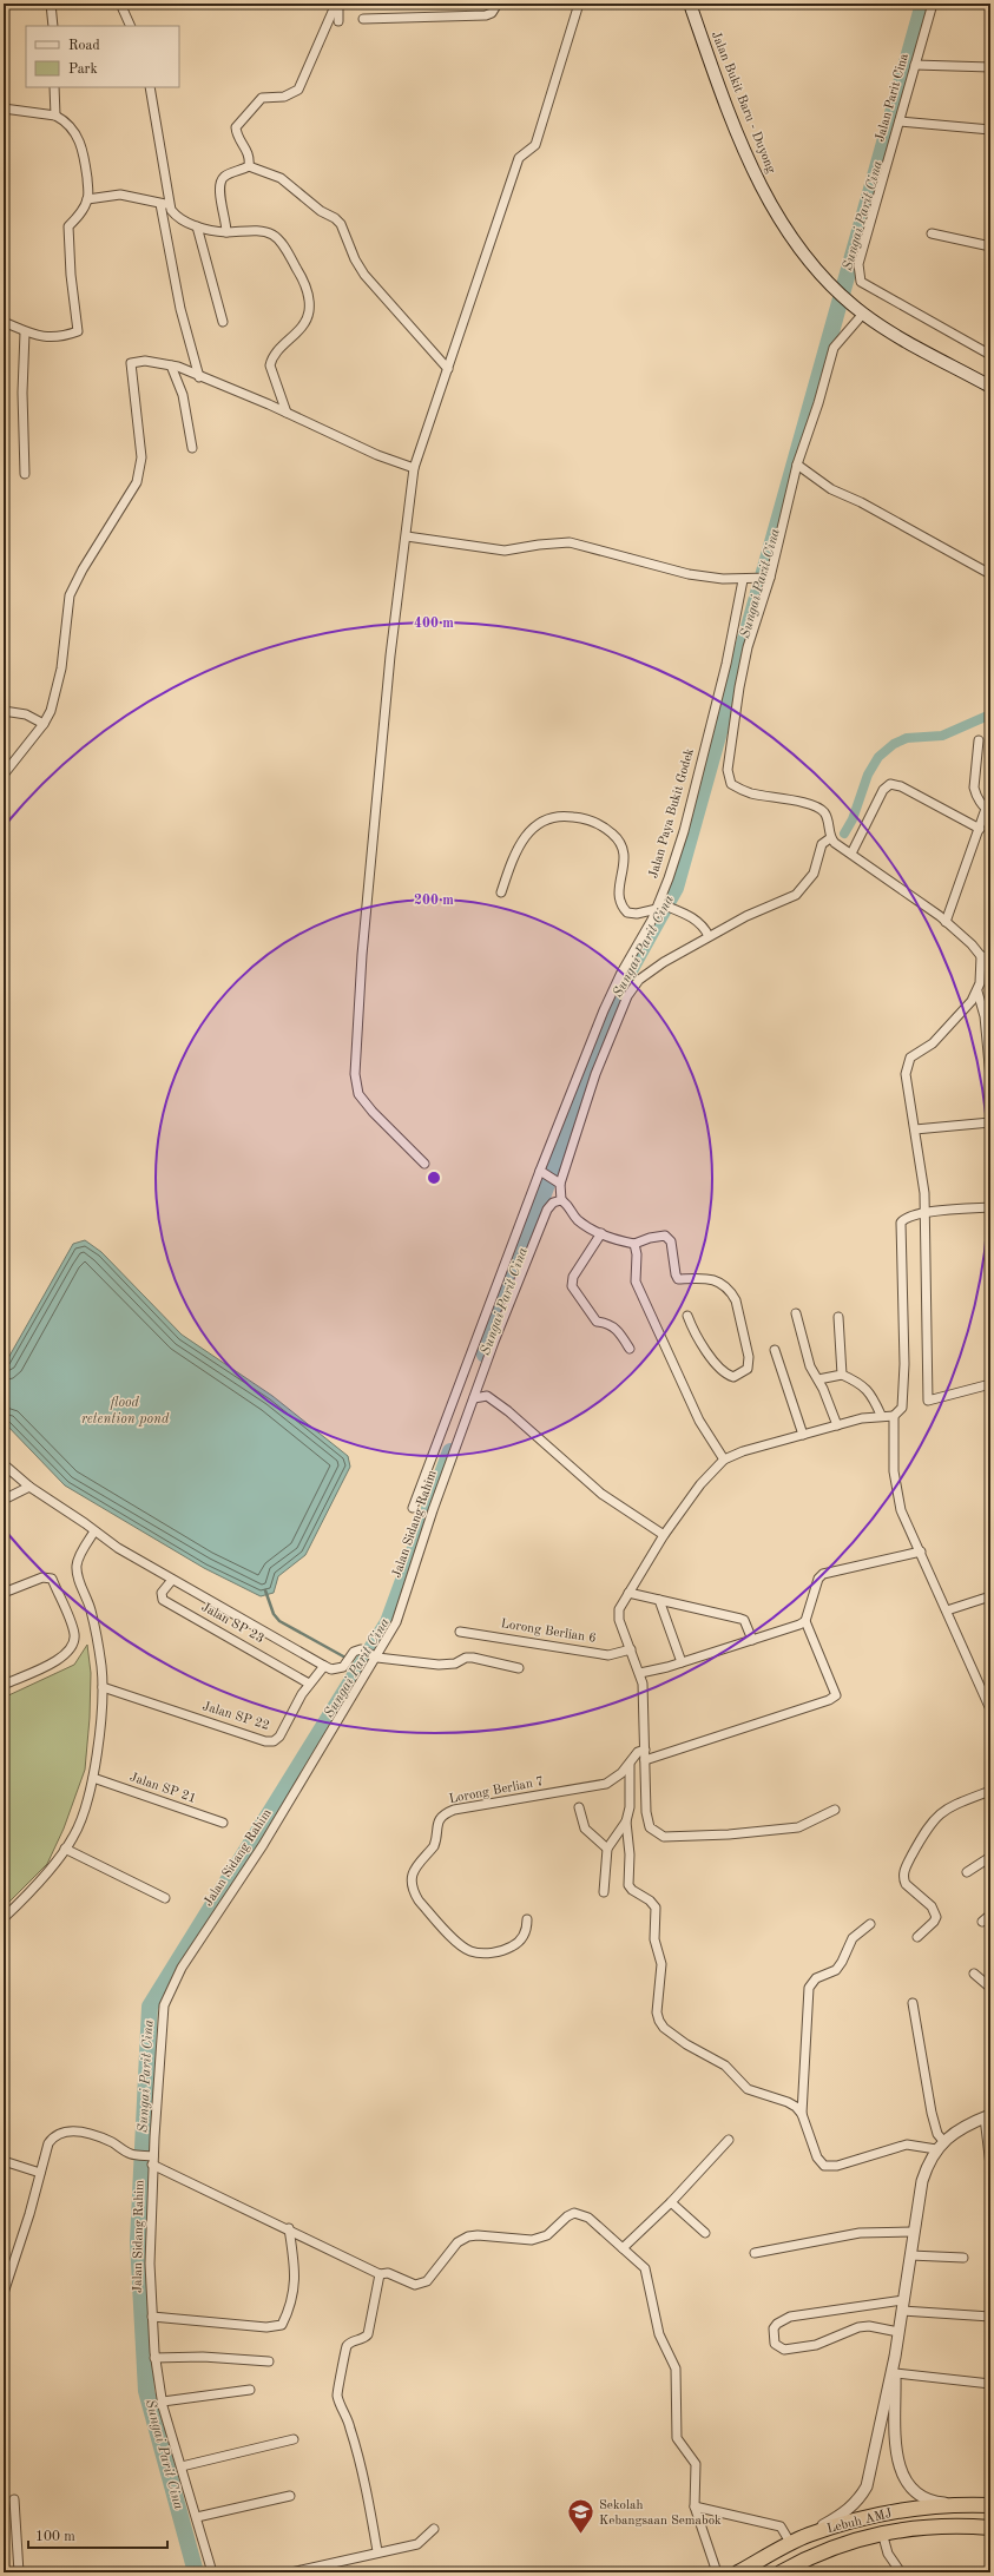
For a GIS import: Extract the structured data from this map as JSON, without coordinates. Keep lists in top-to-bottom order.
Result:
{
  "streets": {
    "highway": ["Lebuh AMJ"],
    "main road": ["Jalan Bukit Baru - Duyong"],
    "street": [
      "Jalan Parit Cina",
      "Jalan Paya Bukit Godek",
      "Jalan Sidang Rahim",
      "Jalan SP 23",
      "Lorong Berlian 6",
      "Jalan SP 22",
      "Jalan SP 21",
      "Lorong Berlian 7"
    ]
  },
  "crossings": [
    ["Jalan SP 23", "Jalan SP 22"]
  ],
  "water": ["Sungai Parit Cina", "flood retention pond"],
  "places": {
    "school or university": ["Sekolah Kebangsaan Semabok"]
  },
  "legend": ["Road", "Park"],
  "scale_bar": "100 m",
  "rings": ["400 m", "200 m"]
}
